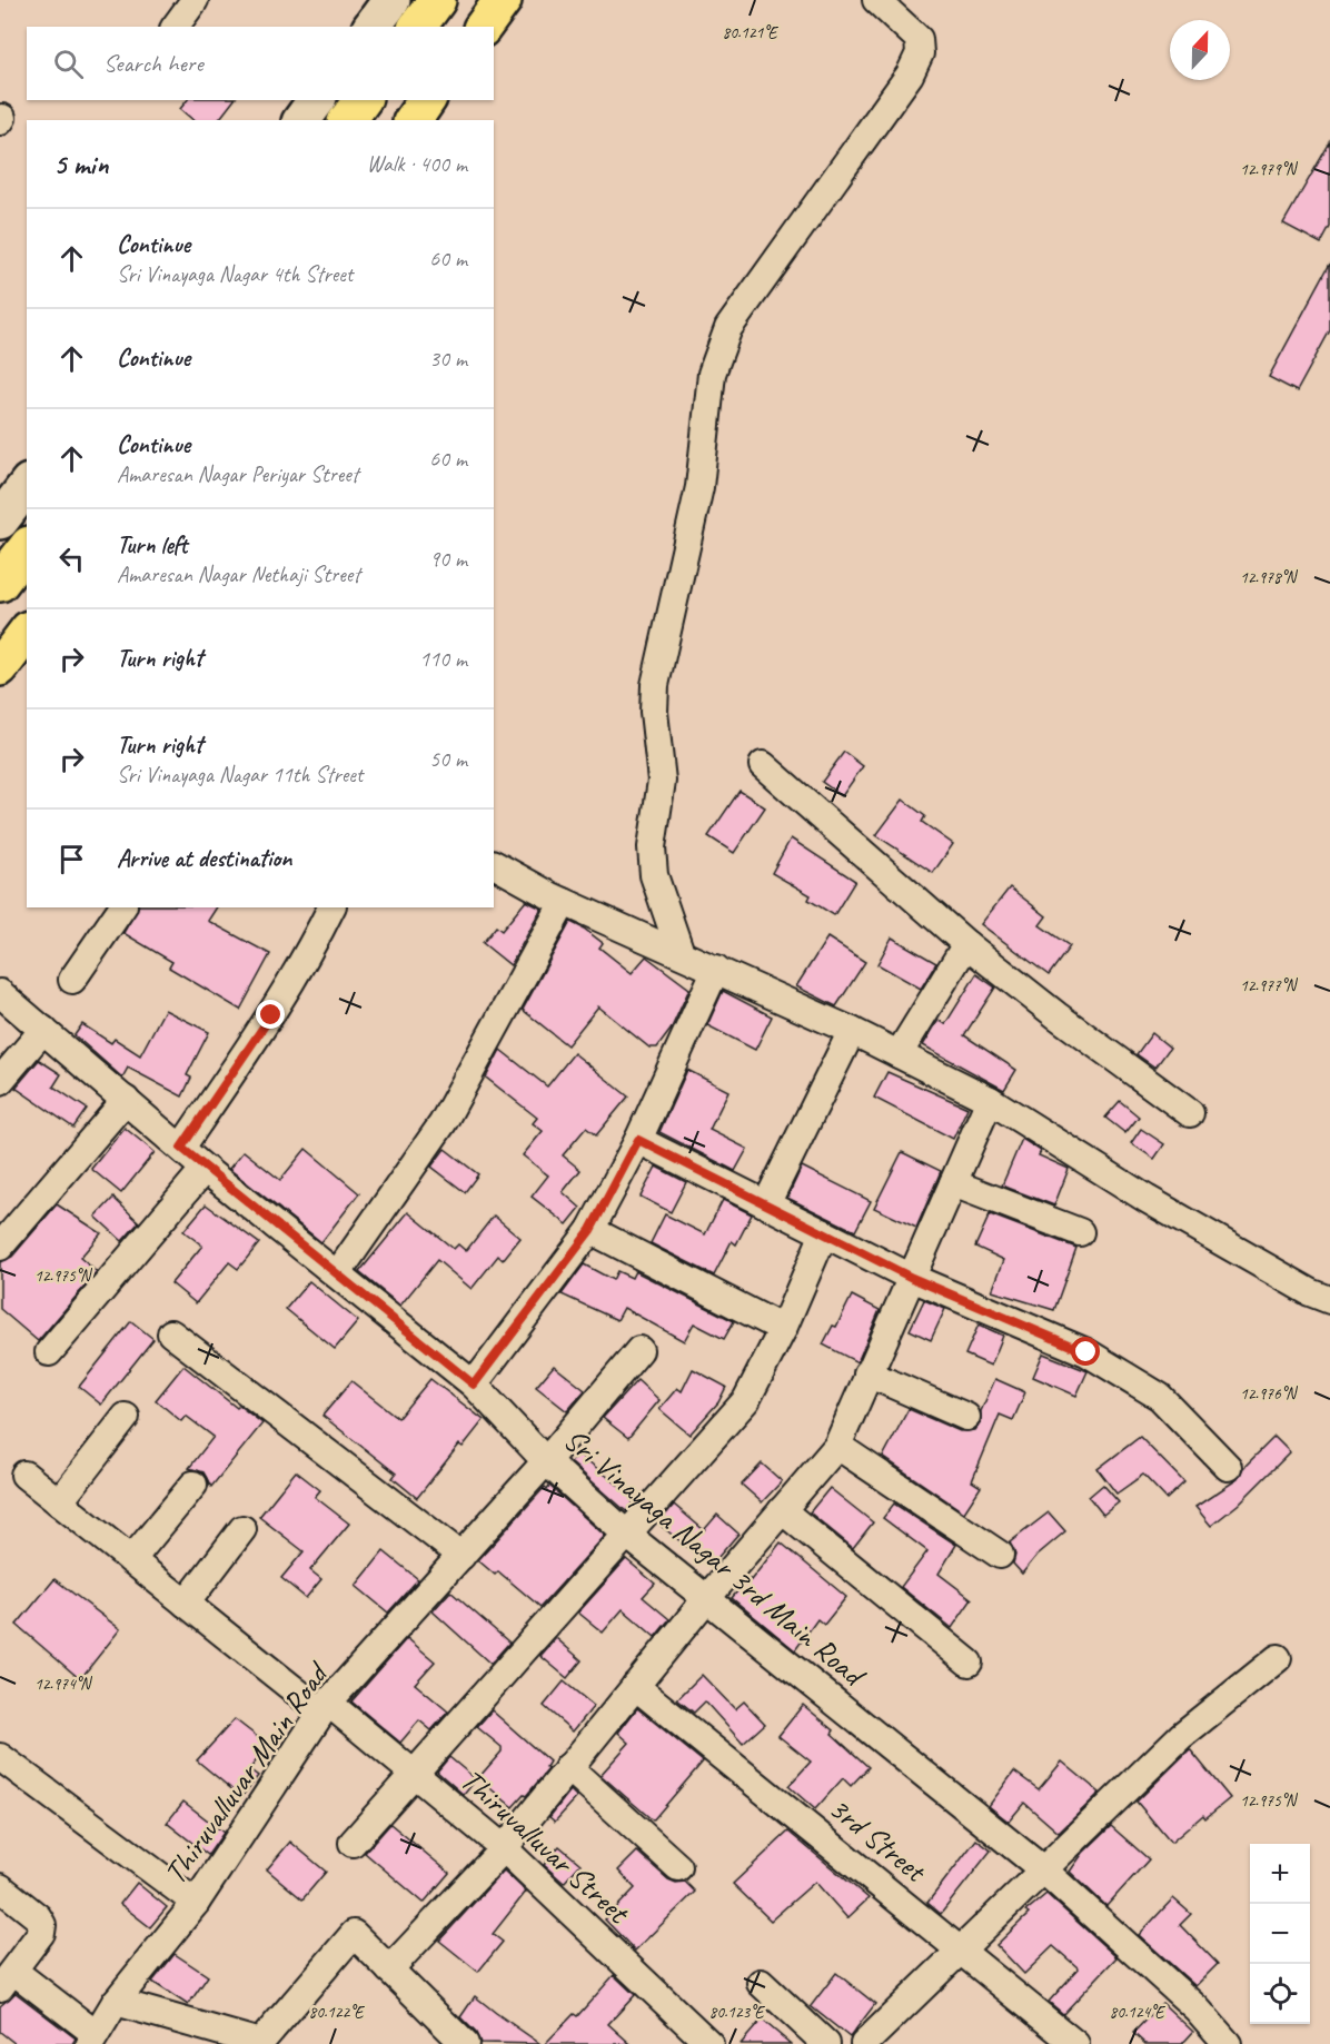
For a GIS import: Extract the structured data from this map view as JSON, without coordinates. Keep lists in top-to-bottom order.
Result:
{
  "streets": {
    "street": [
      "Sri Vinayaga Nagar 3rd Main Road",
      "Thiruvalluvar Main Road",
      "3rd Street",
      "Thiruvalluvar Street"
    ]
  },
  "crossings": [
    ["Sri Vinayaga Nagar 3rd Main Road", "Thiruvalluvar Main Road"],
    ["Thiruvalluvar Main Road", "Thiruvalluvar Street"]
  ],
  "north": "top",
  "page": {
    "search": "Search here",
    "heading": ["5 min", "Walk · 400 m"],
    "list": [
      ["Continue", "Sri Vinayaga Nagar 4th Street", "60 m"],
      ["Continue", "30 m"],
      ["Continue", "Amaresan Nagar Periyar Street", "60 m"],
      ["Turn left", "Amaresan Nagar Nethaji Street", "90 m"],
      ["Turn right", "110 m"],
      ["Turn right", "Sri Vinayaga Nagar 11th Street", "50 m"],
      "Arrive at destination"
    ],
    "map_buttons": ["+", "−"]
  },
  "coordinates": [
    "80.121°E",
    "12.979°N",
    "12.978°N",
    "12.977°N",
    "12.975°N",
    "12.976°N",
    "12.974°N",
    "80.122°E",
    "80.123°E",
    "80.124°E"
  ]
}
